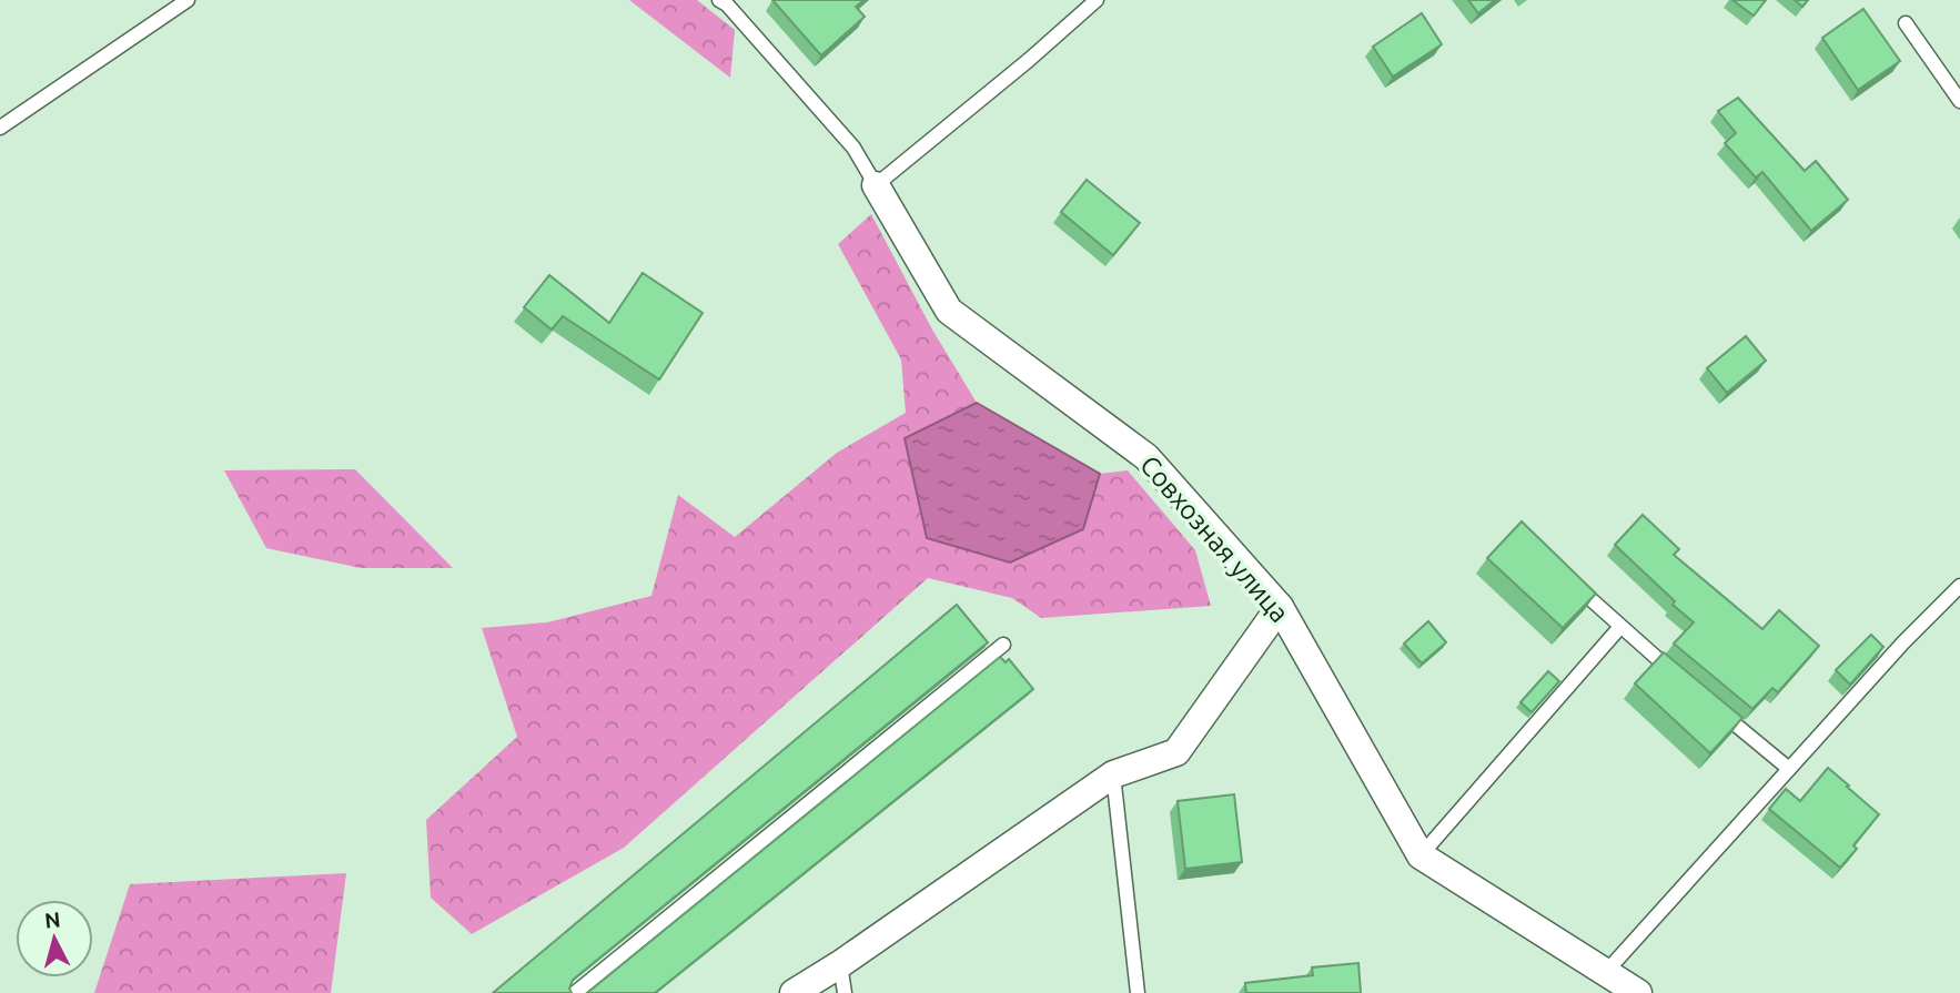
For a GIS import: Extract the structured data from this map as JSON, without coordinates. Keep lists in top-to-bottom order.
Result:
{
  "streets": {
    "street": ["Совхозная улица"]
  },
  "north": "top"
}
